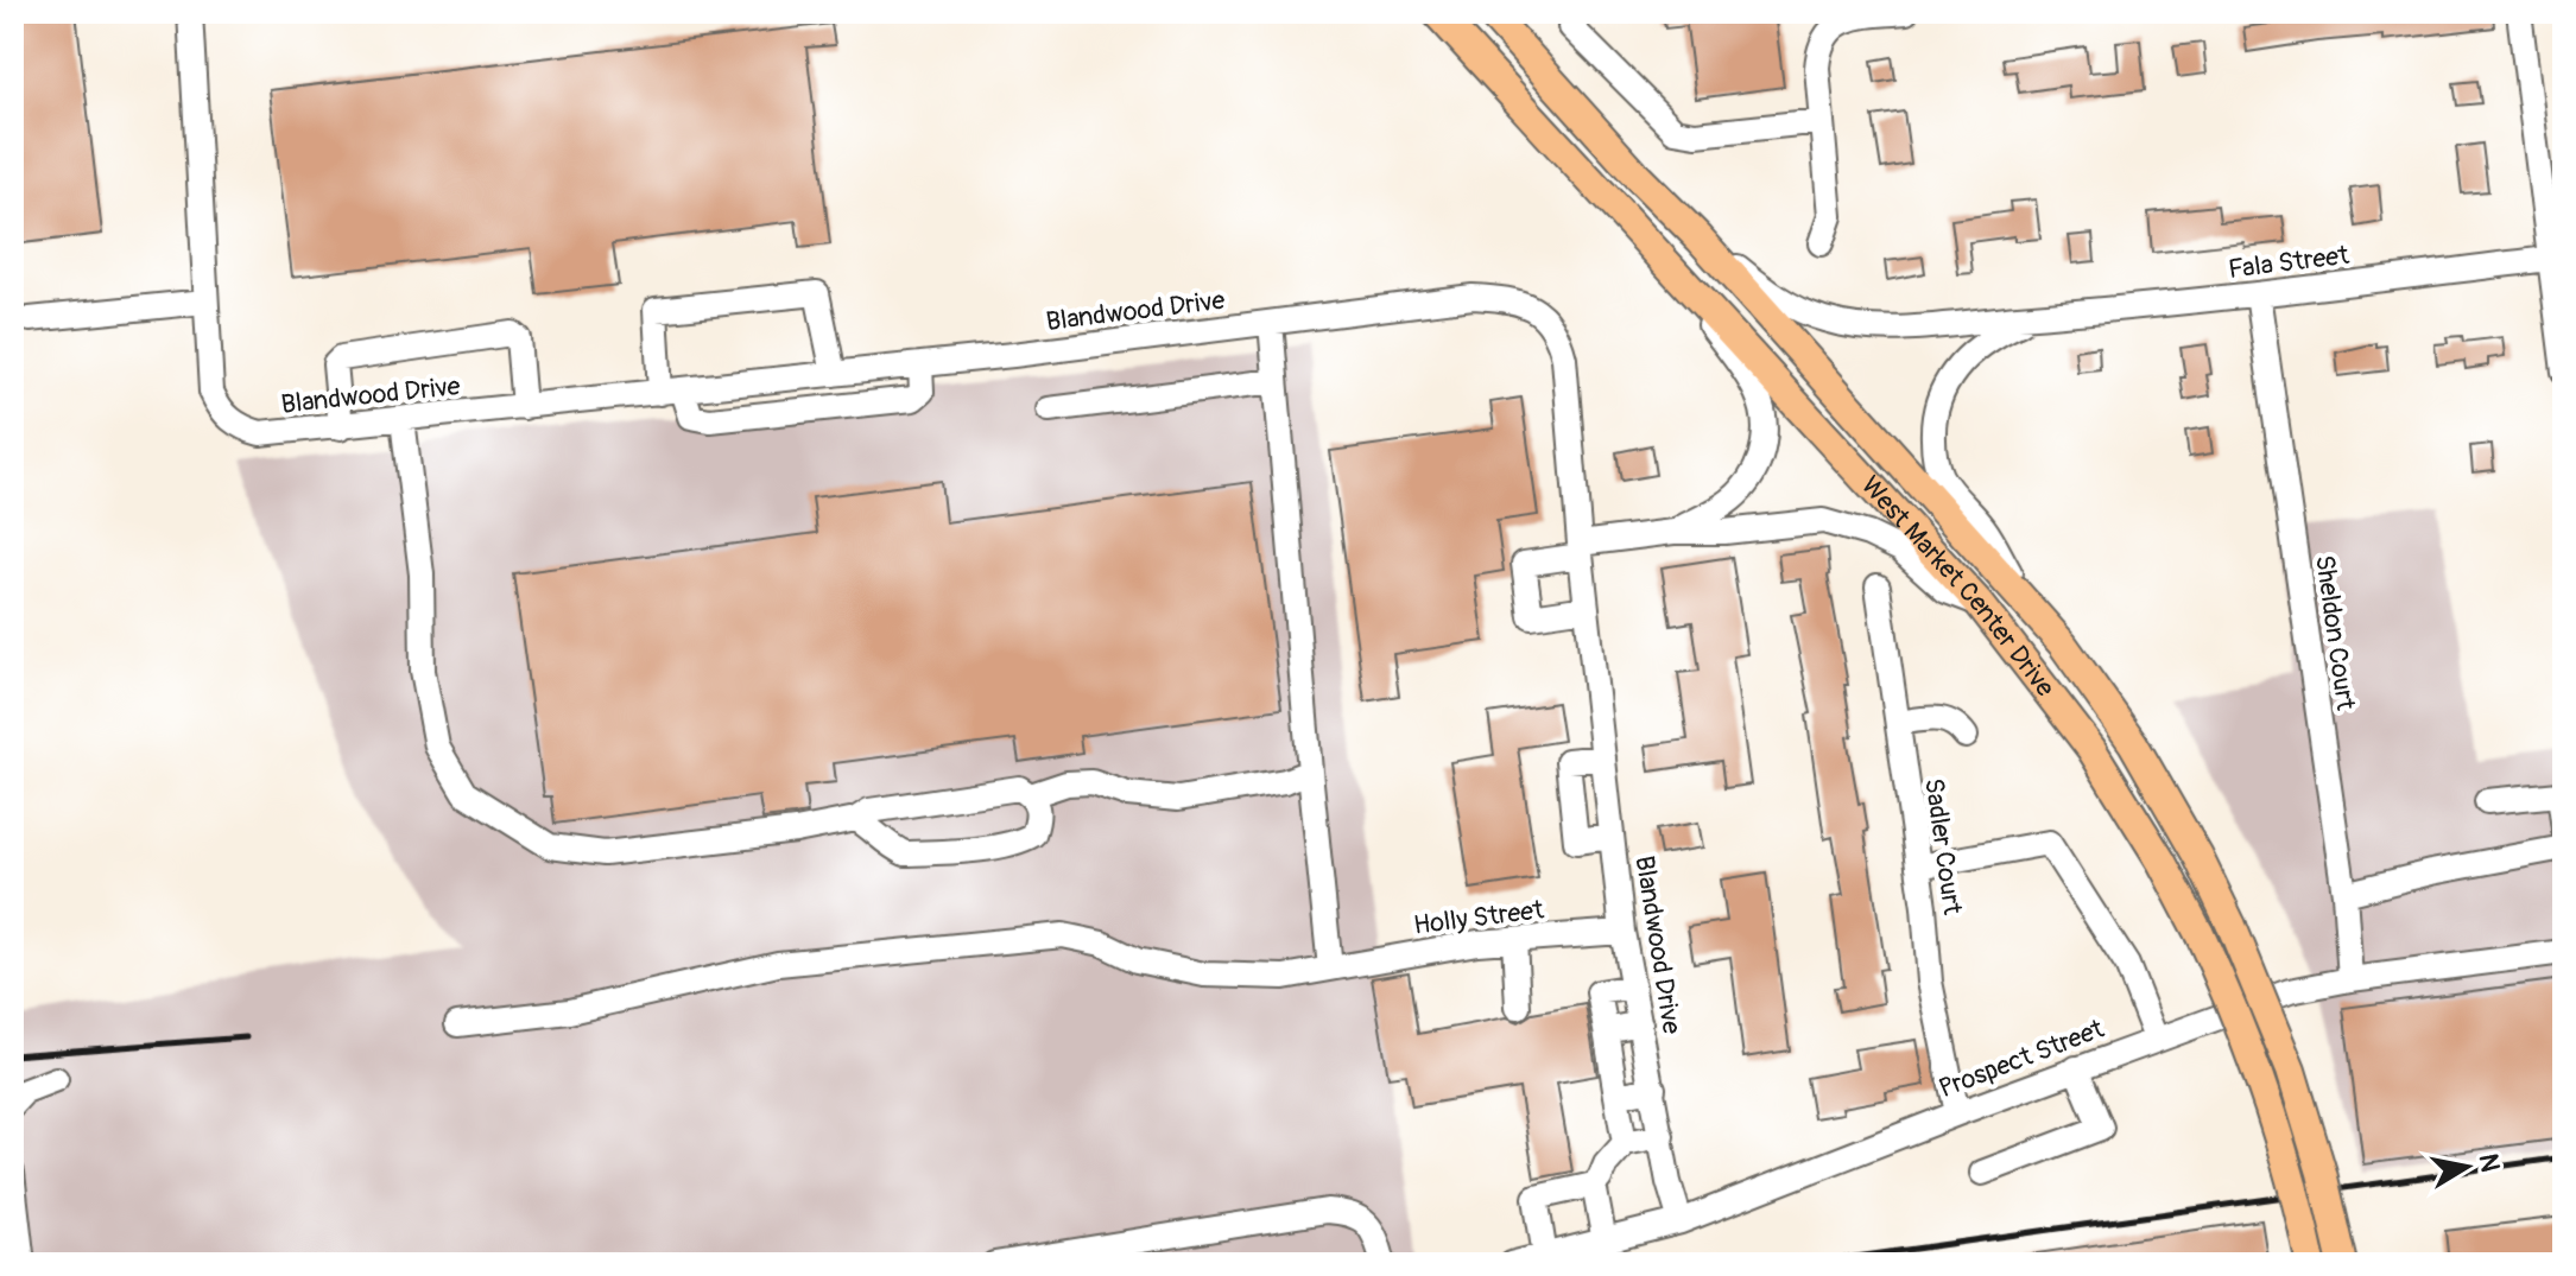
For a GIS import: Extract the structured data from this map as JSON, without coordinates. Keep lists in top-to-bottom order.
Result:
{
  "streets": {
    "main road": ["West Market Center Drive"],
    "street": [
      "Fala Street",
      "Blandwood Drive",
      "Sheldon Court",
      "Sadler Court",
      "Holly Street",
      "Prospect Street"
    ]
  },
  "crossings": [
    ["Fala Street", "West Market Center Drive"],
    ["Fala Street", "Sheldon Court"],
    ["Blandwood Drive", "Holly Street"],
    ["Blandwood Drive", "Prospect Street"],
    ["Sheldon Court", "Prospect Street"],
    ["Sadler Court", "Prospect Street"]
  ],
  "north": "right"
}
